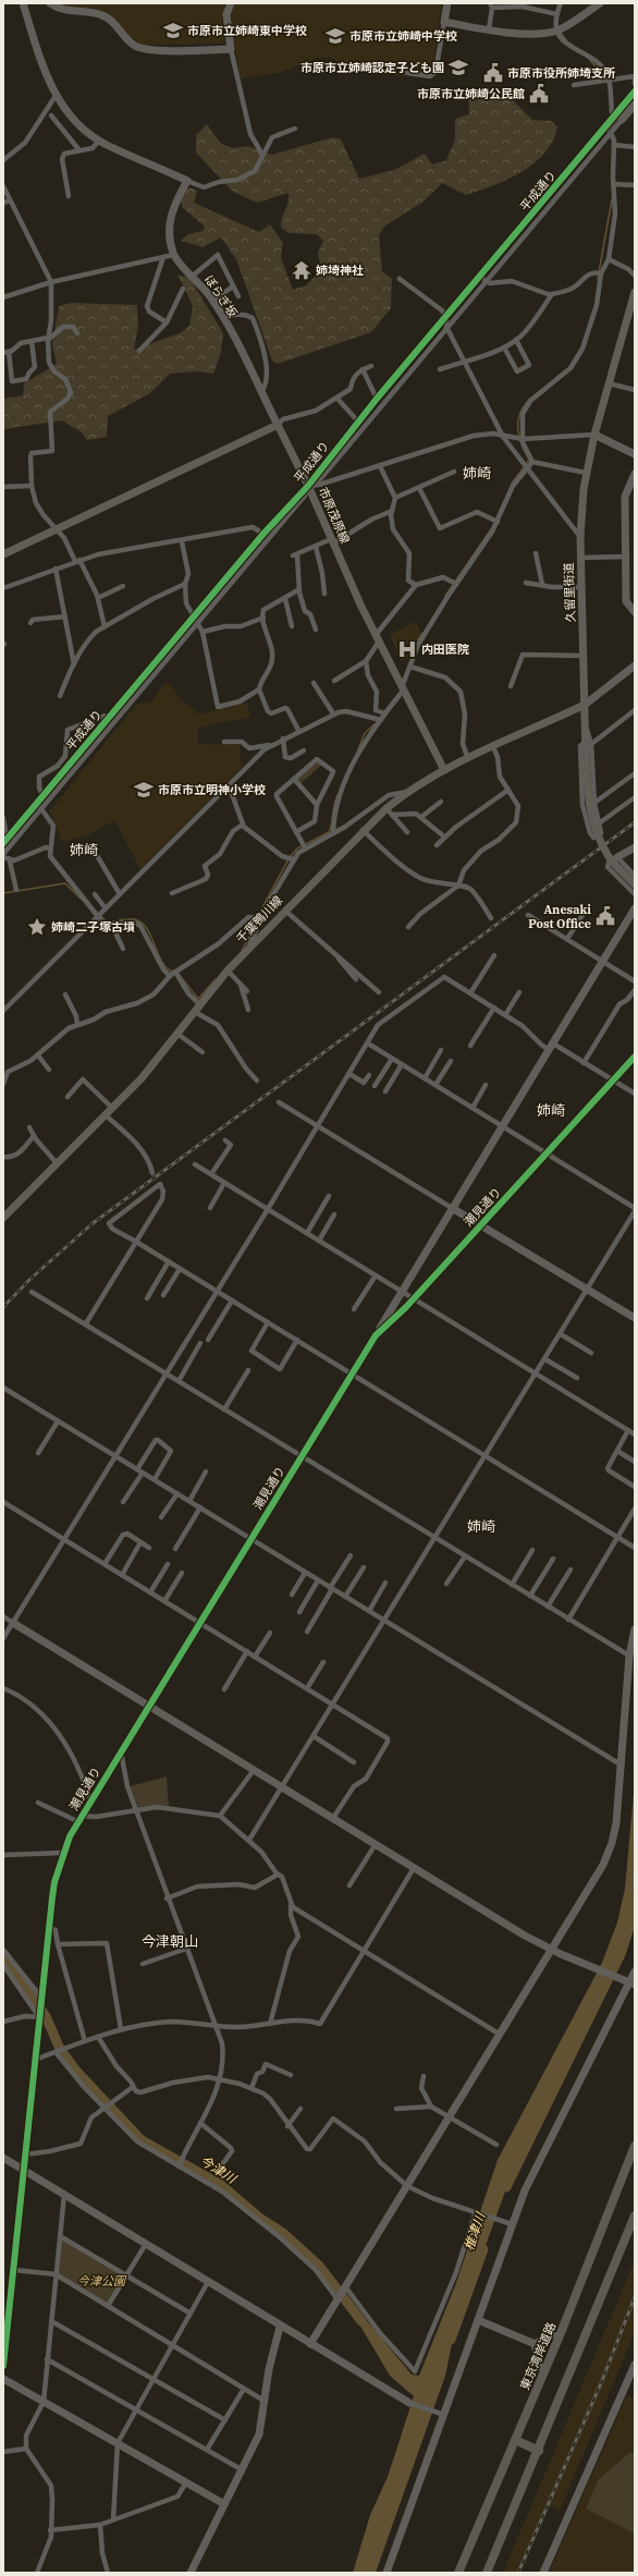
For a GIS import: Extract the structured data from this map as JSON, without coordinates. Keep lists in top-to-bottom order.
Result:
{
  "streets": {
    "highway": ["東京湾岸道路"],
    "main road": ["市原茂原線", "久留里街道", "千葉鴨川線"],
    "street": ["平成通り", "ぼらぎ坂", "潮見通り"]
  },
  "crossings": [
    ["平成通り", "市原茂原線"],
    ["ぼらぎ坂", "市原茂原線"],
    ["市原茂原線", "千葉鴨川線"],
    ["久留里街道", "千葉鴨川線"]
  ],
  "districts": [
    "姉崎",
    "姉崎",
    "姉崎",
    "姉崎",
    "今津朝山"
  ],
  "water": ["今津川", "椎津川"],
  "parks": ["今津公園"],
  "places": {
    "school or university": [
      "市原市立姉崎東中学校",
      "市原市立姉崎中学校",
      "市原市立姉崎認定子ども園",
      "市原市立明神小学校"
    ],
    "public building": ["市原市役所姉埼支所", "市原市立姉崎公民館", "Anesaki Post Office"],
    "temple": ["姉埼神社"],
    "hospital": ["内田医院"],
    "place": ["姉崎二子塚古墳"]
  }
}
